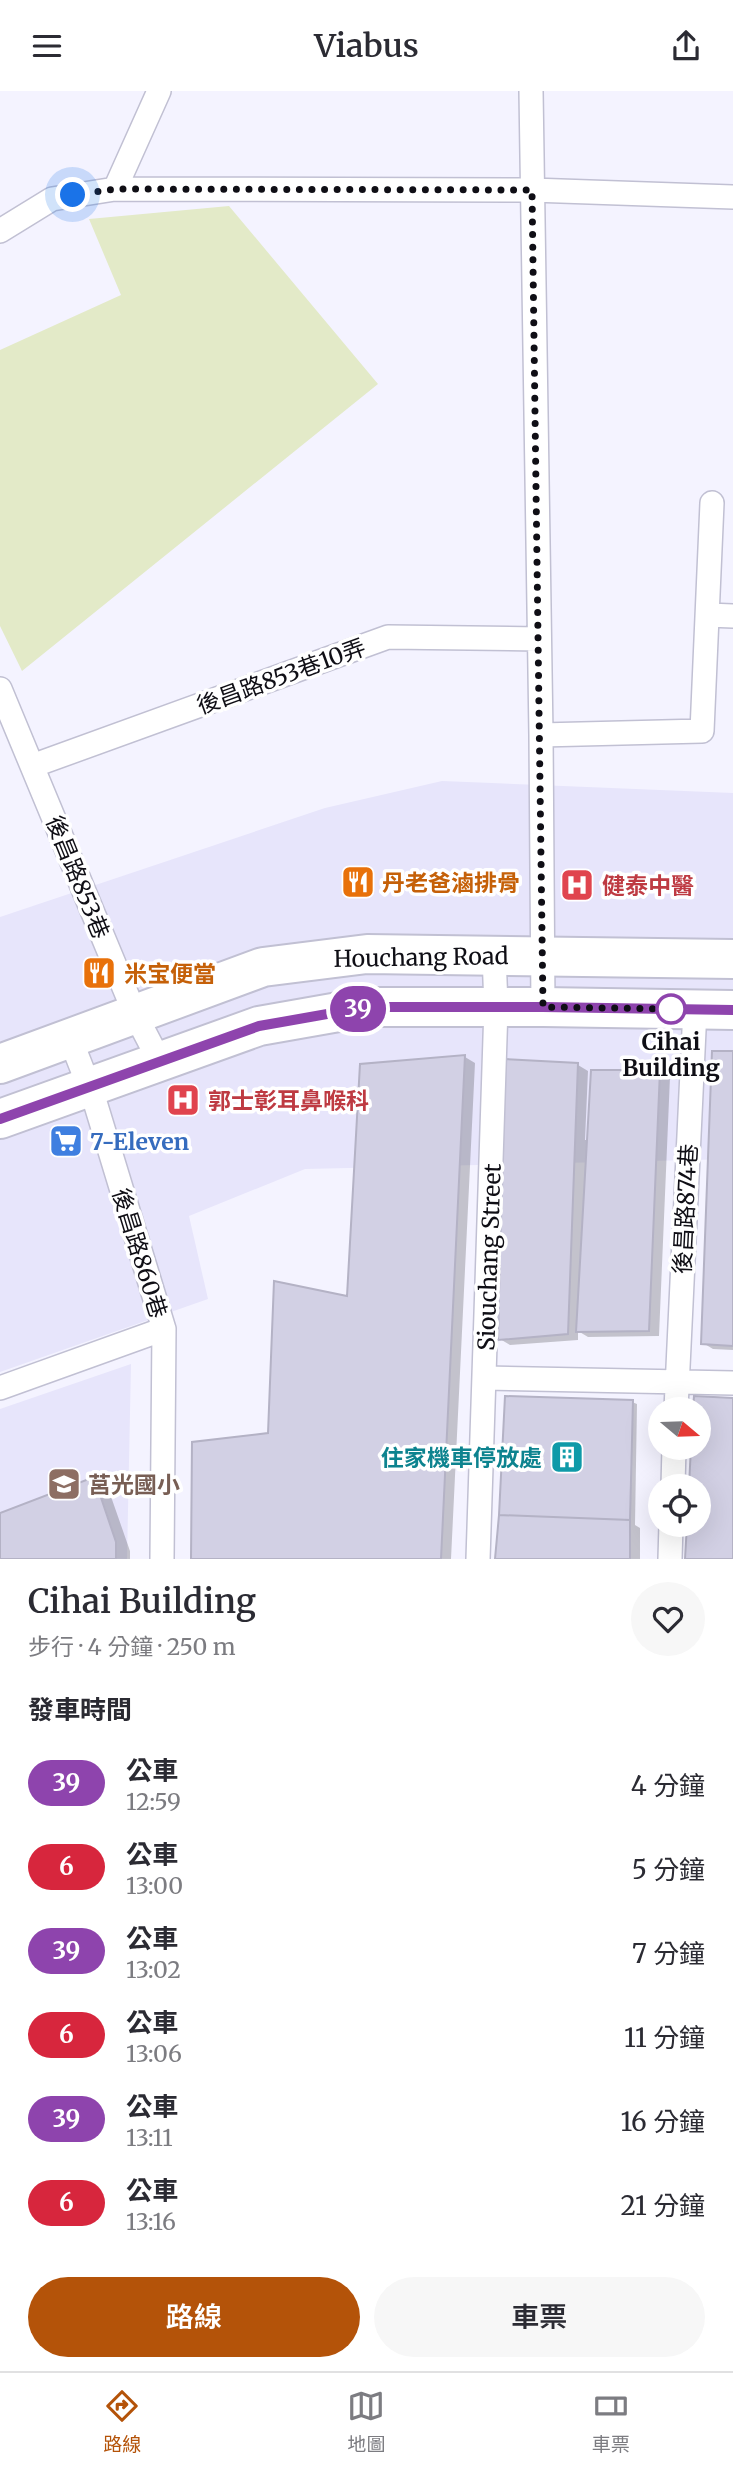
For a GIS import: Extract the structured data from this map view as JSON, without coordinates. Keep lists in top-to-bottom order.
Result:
{
  "streets": {
    "main road": ["Houchang Road"],
    "lane": [
      "後昌路853巷10弄",
      "後昌路853巷",
      "後昌路874巷",
      "後昌路860巷",
      "Siouchang Street"
    ]
  },
  "crossings": [
    ["後昌路853巷10弄", "後昌路853巷"],
    ["後昌路853巷", "Houchang Road"],
    ["Houchang Road", "後昌路860巷"],
    ["Houchang Road", "Siouchang Street"]
  ],
  "places": {
    "restaurant": ["丹老爸滷排骨", "米宝便當"],
    "hospital": ["健泰中醫", "郭士彰耳鼻喉科"],
    "other": ["Cihai Building"],
    "supermarket": ["7-Eleven"],
    "building": ["住家機車停放處"],
    "school or university": ["莒光國小"]
  },
  "lines": ["bus line 39"],
  "north": "right",
  "page": {
    "header": "Viabus",
    "on_map": "39",
    "heading": [
      ["Cihai Building", "步行 · 4 分鐘 · 250 m"],
      "發車時間"
    ],
    "list": [
      {
        "mark": "39",
        "name": "公車",
        "note": "12:59",
        "value": "4 分鐘"
      },
      {
        "mark": "6",
        "name": "公車",
        "note": "13:00",
        "value": "5 分鐘"
      },
      {
        "mark": "39",
        "name": "公車",
        "note": "13:02",
        "value": "7 分鐘"
      },
      {
        "mark": "6",
        "name": "公車",
        "note": "13:06",
        "value": "11 分鐘"
      },
      {
        "mark": "39",
        "name": "公車",
        "note": "13:11",
        "value": "16 分鐘"
      },
      {
        "mark": "6",
        "name": "公車",
        "note": "13:16",
        "value": "21 分鐘"
      }
    ],
    "buttons": ["路線", "車票"],
    "tabs": ["路線", "地圖", "車票"]
  }
}
